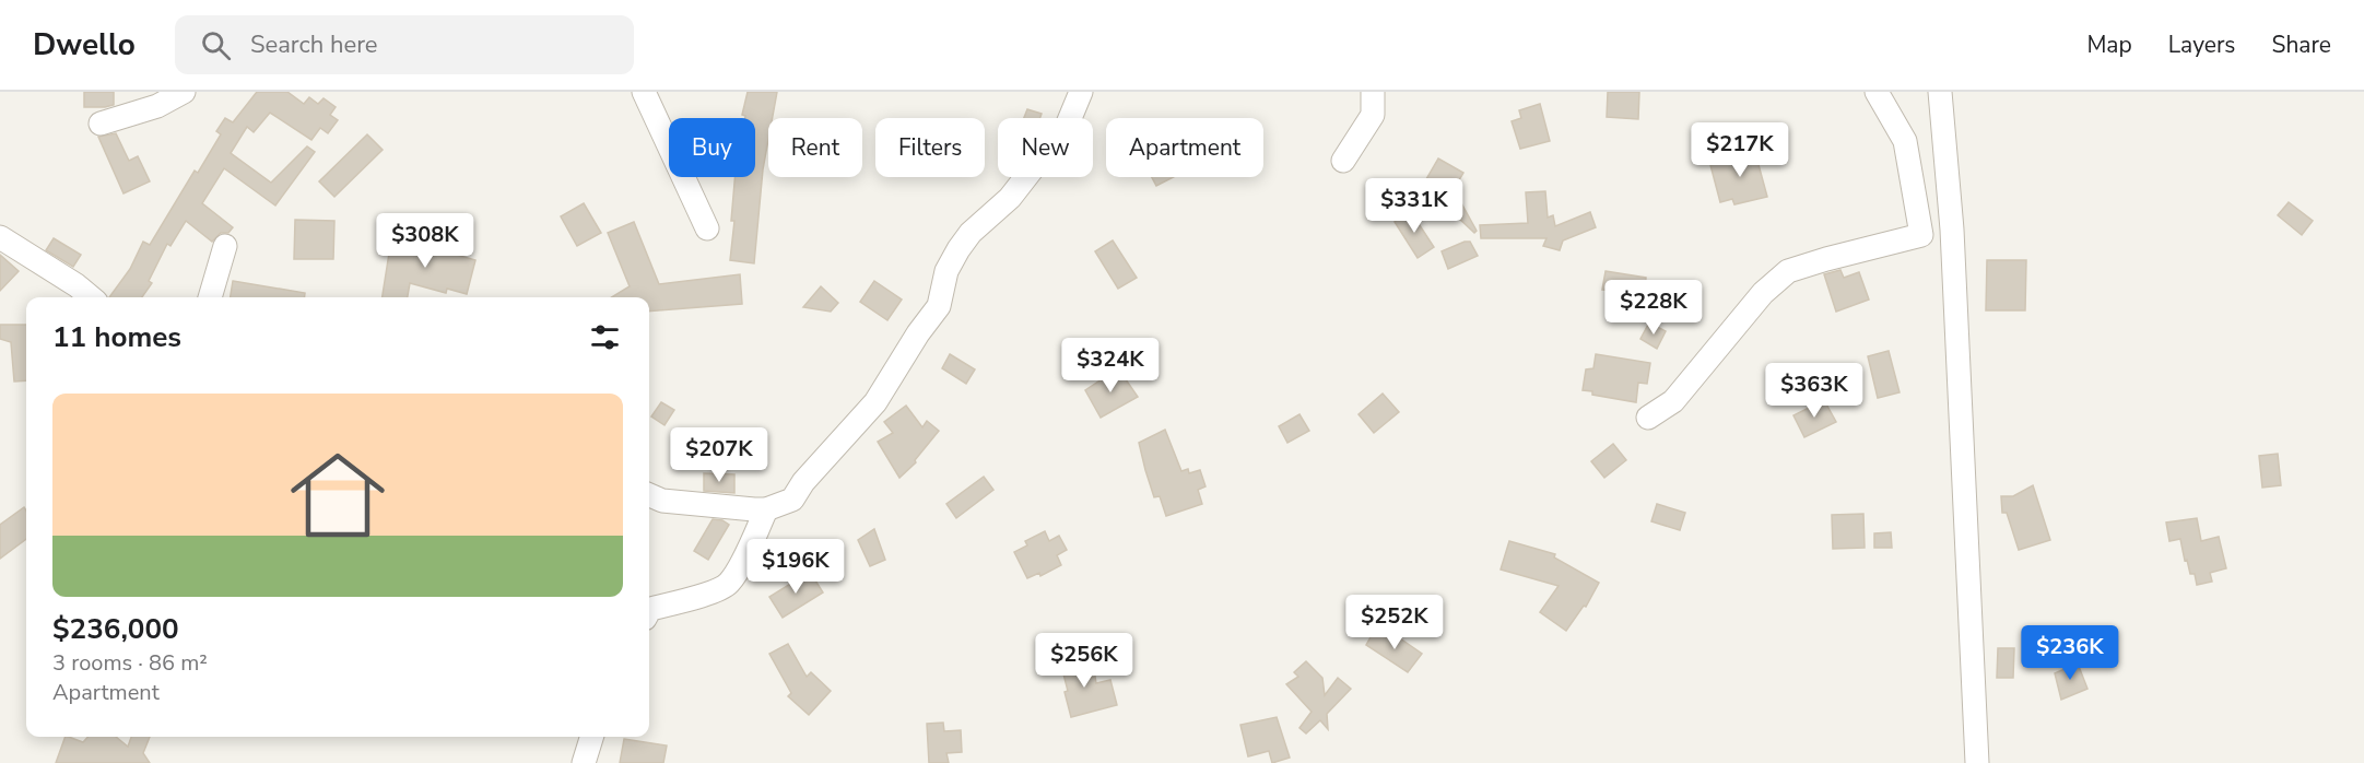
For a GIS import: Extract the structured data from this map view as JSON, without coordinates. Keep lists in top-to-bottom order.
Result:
{
  "page": {
    "header": "Dwello",
    "search": "Search here",
    "nav": ["Map", "Layers", "Share"],
    "chip": [
      "Buy",
      "Rent",
      "Filters",
      "New",
      "Apartment"
    ],
    "price": [
      "$217K",
      "$331K",
      "$308K",
      "$228K",
      "$324K",
      "$363K",
      "$207K",
      "$196K",
      "$252K",
      "$236K",
      "$256K"
    ],
    "heading": "11 homes",
    "list": [
      {
        "name": "$236,000",
        "note": "3 rooms · 86 m² · Apartment"
      }
    ]
  }
}
